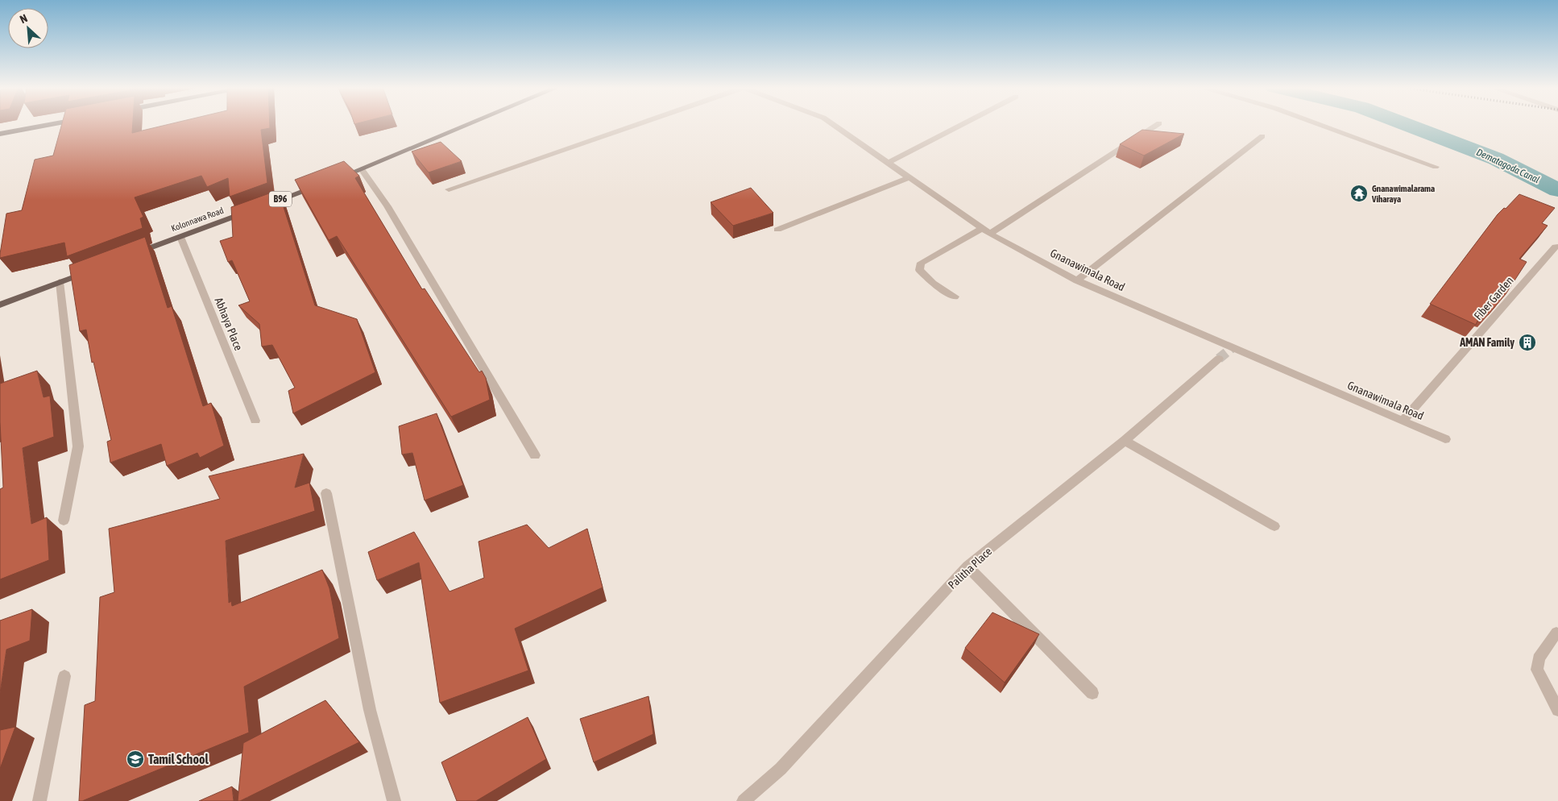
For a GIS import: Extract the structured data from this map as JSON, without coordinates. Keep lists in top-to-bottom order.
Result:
{
  "streets": {
    "main road": ["B96", "Kolonnawa Road"],
    "street": [
      "Gnanawimala Road",
      "Fiber Garden",
      "Abhaya Place",
      "Palitha Place"
    ]
  },
  "crossings": [
    ["Kolonnawa Road", "Abhaya Place"],
    ["Gnanawimala Road", "Fiber Garden"]
  ],
  "water": ["Dematagoda Canal"],
  "places": {
    "temple": ["Gnanawimalarama Viharaya"],
    "building": ["AMAN Family"],
    "school or university": ["Tamil School"]
  },
  "north": "top left"
}
